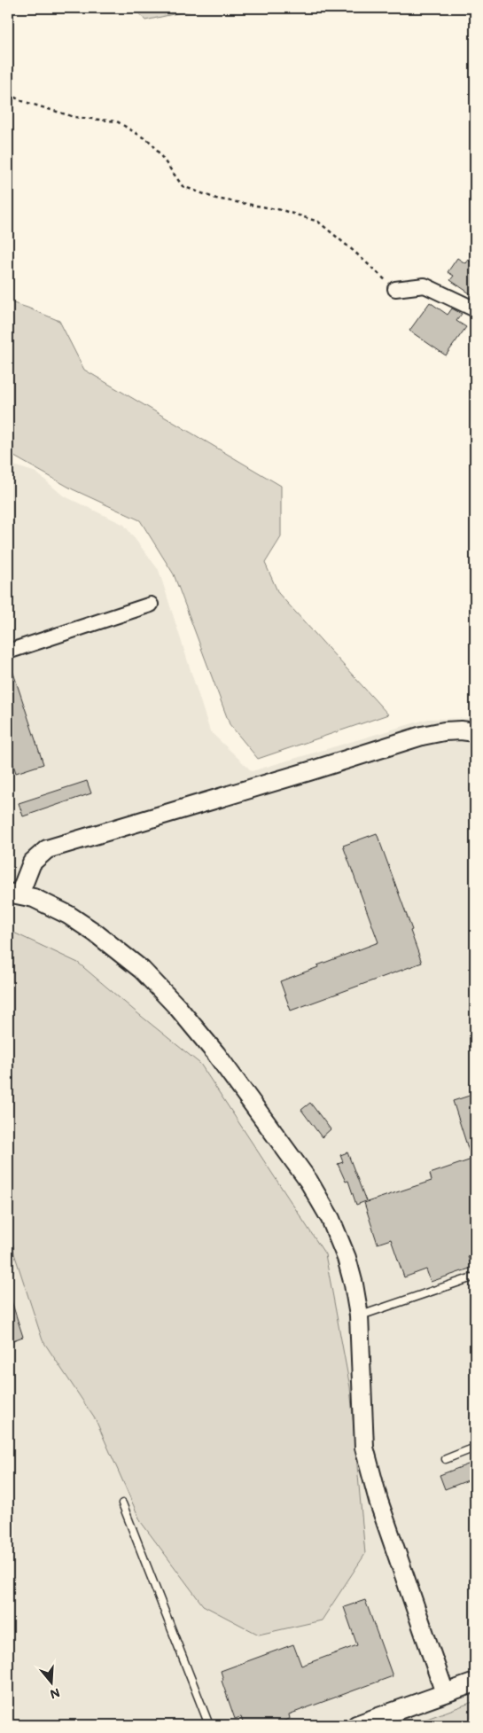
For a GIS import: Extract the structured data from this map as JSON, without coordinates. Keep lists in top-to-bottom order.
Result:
{
  "north": "bottom"
}
